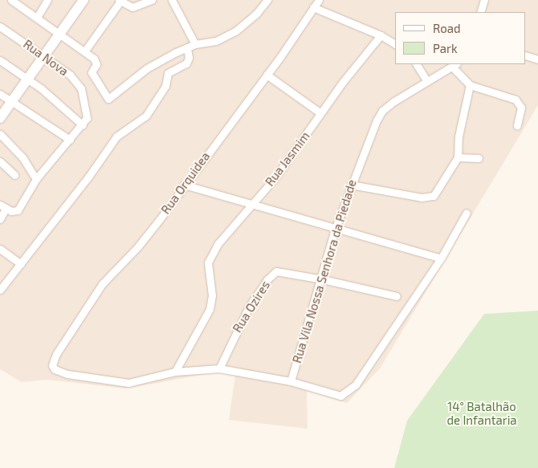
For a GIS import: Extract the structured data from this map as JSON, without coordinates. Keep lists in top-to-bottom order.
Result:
{
  "streets": {
    "street": [
      "Rua Nova",
      "Rua Jasmim",
      "Rua Orquidea",
      "Rua Vila Nossa Senhora da Piedade",
      "Rua Ozires"
    ]
  },
  "crossings": [
    ["Rua Jasmim", "Rua Orquidea"],
    ["Rua Vila Nossa Senhora da Piedade", "Rua Ozires"]
  ],
  "parks": ["14° Batalhão de Infantaria"],
  "legend": ["Road", "Park"]
}
